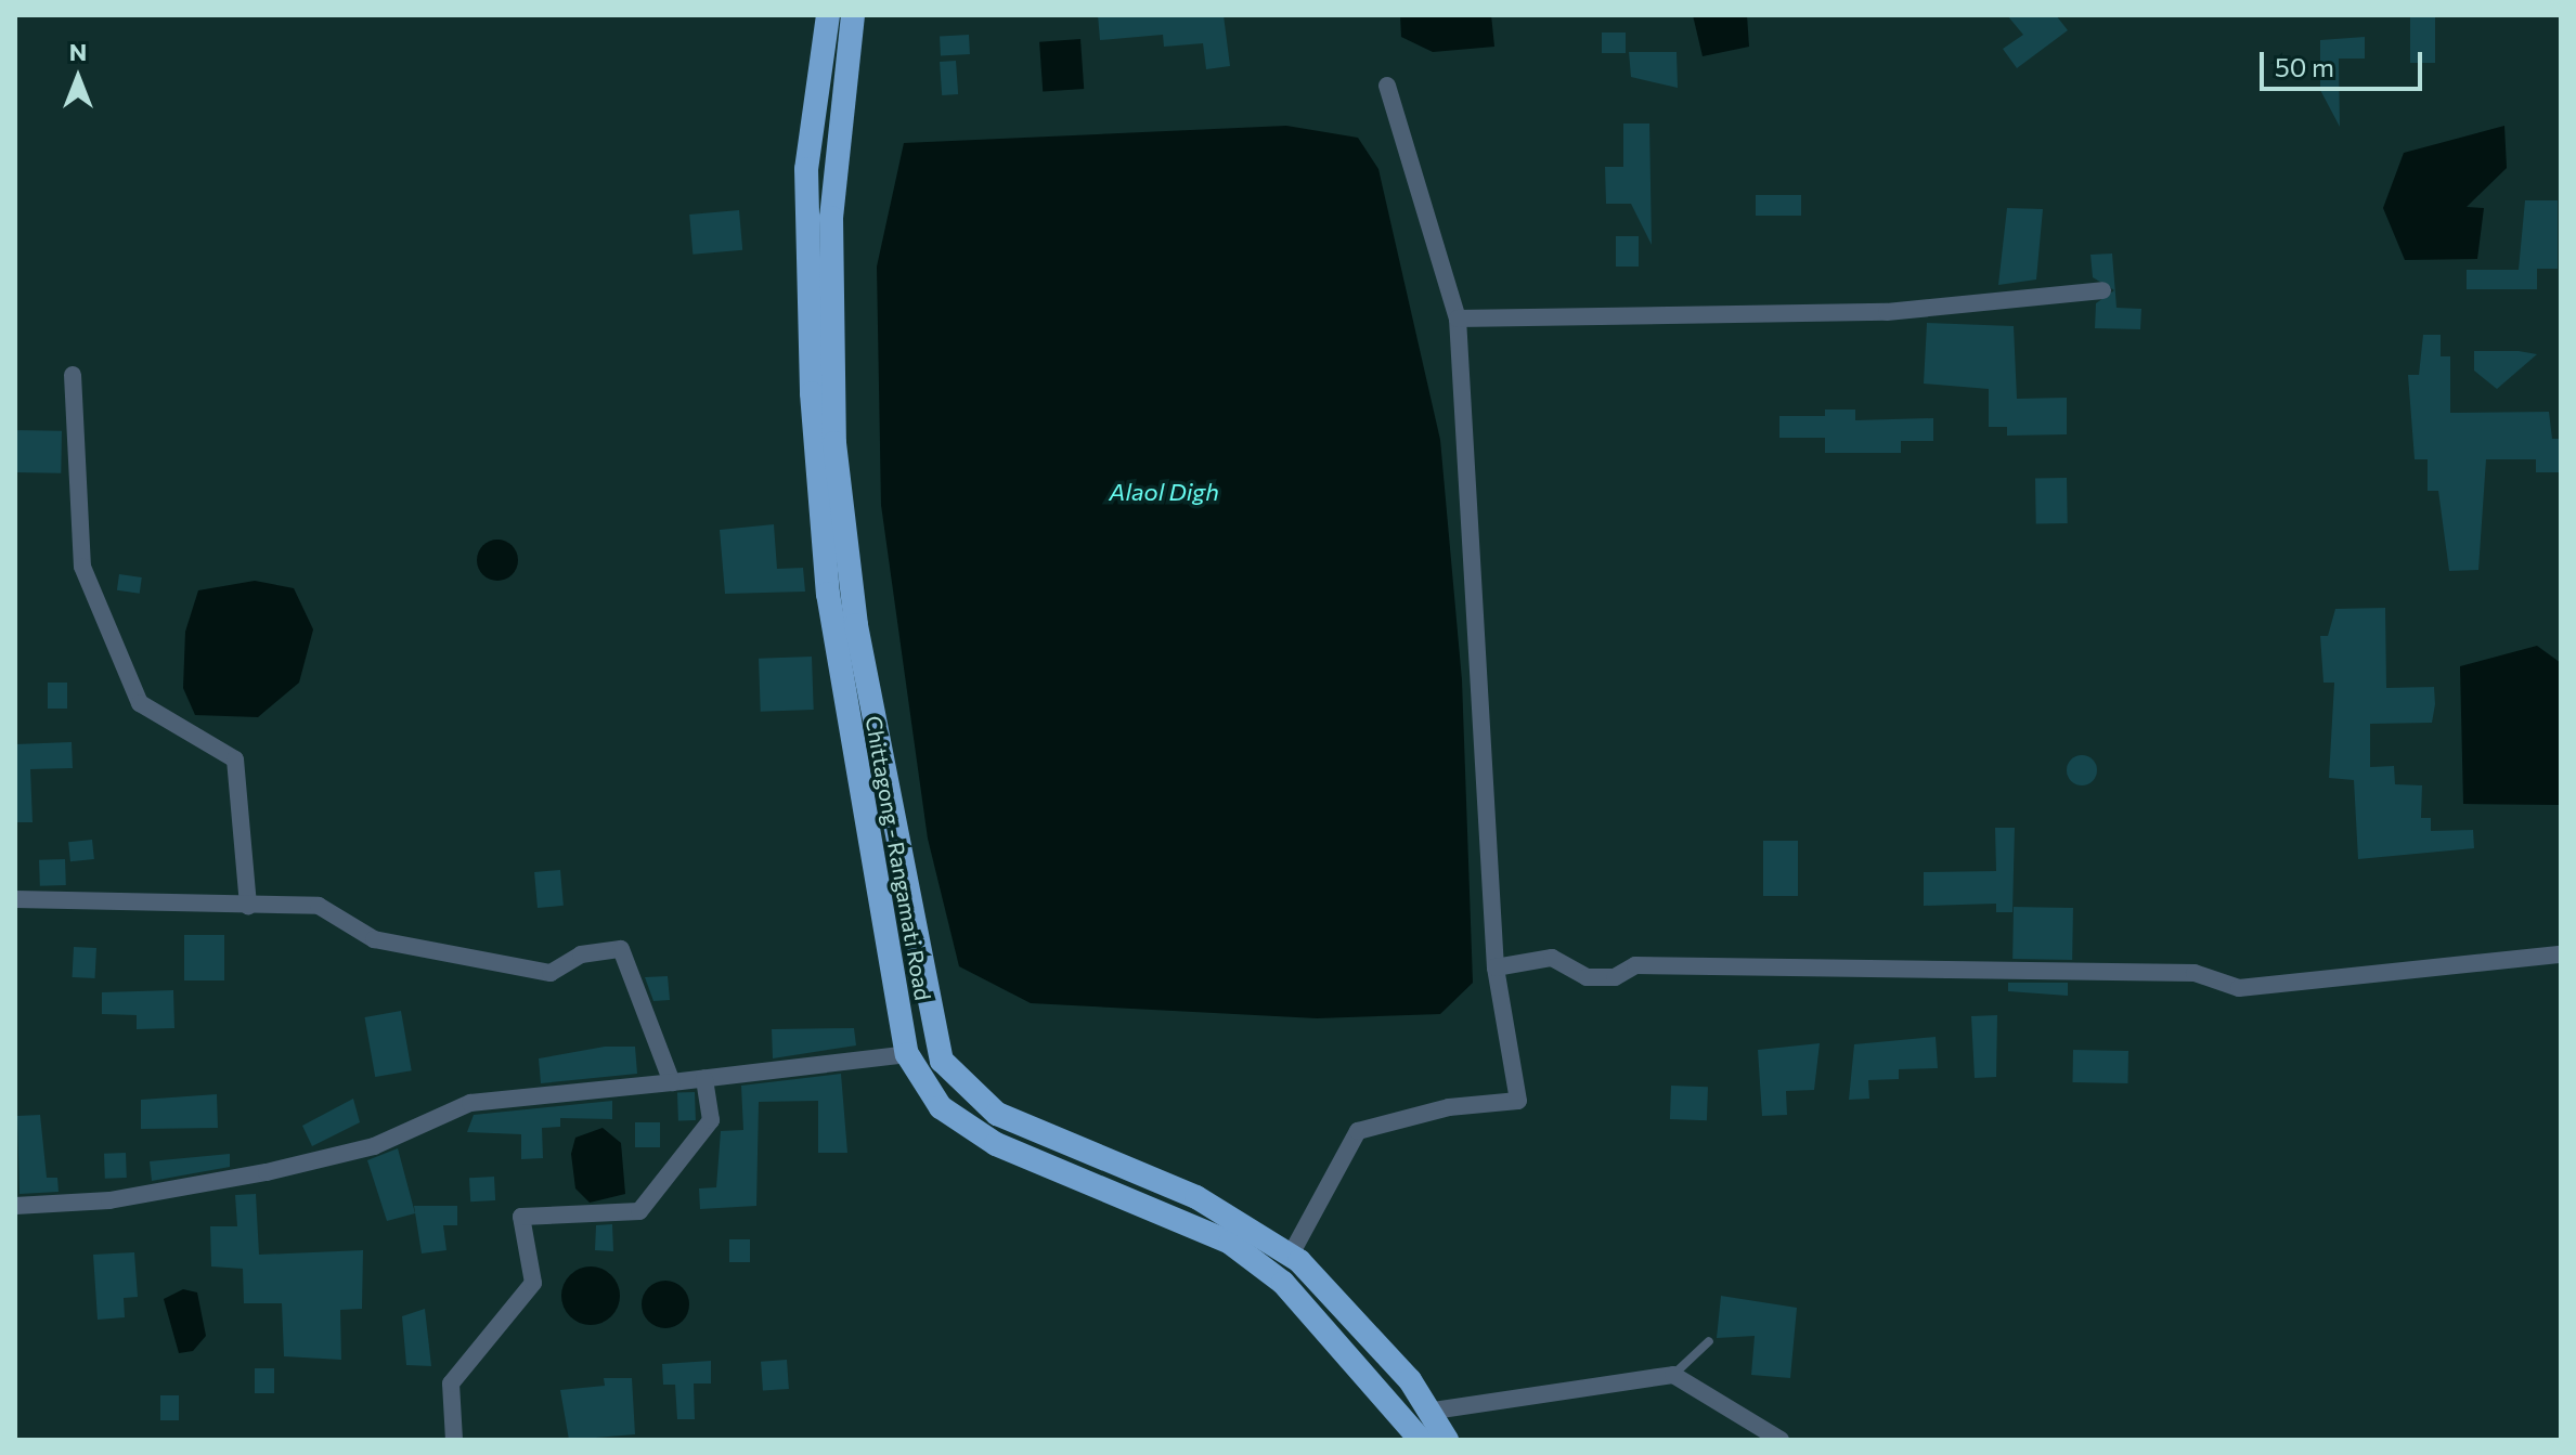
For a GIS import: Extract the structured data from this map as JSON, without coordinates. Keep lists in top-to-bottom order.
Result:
{
  "streets": {
    "highway": ["Chittagong - Rangamati Road"]
  },
  "water": ["Alaol Digh"],
  "scale_bar": "50 m",
  "north": "top"
}
